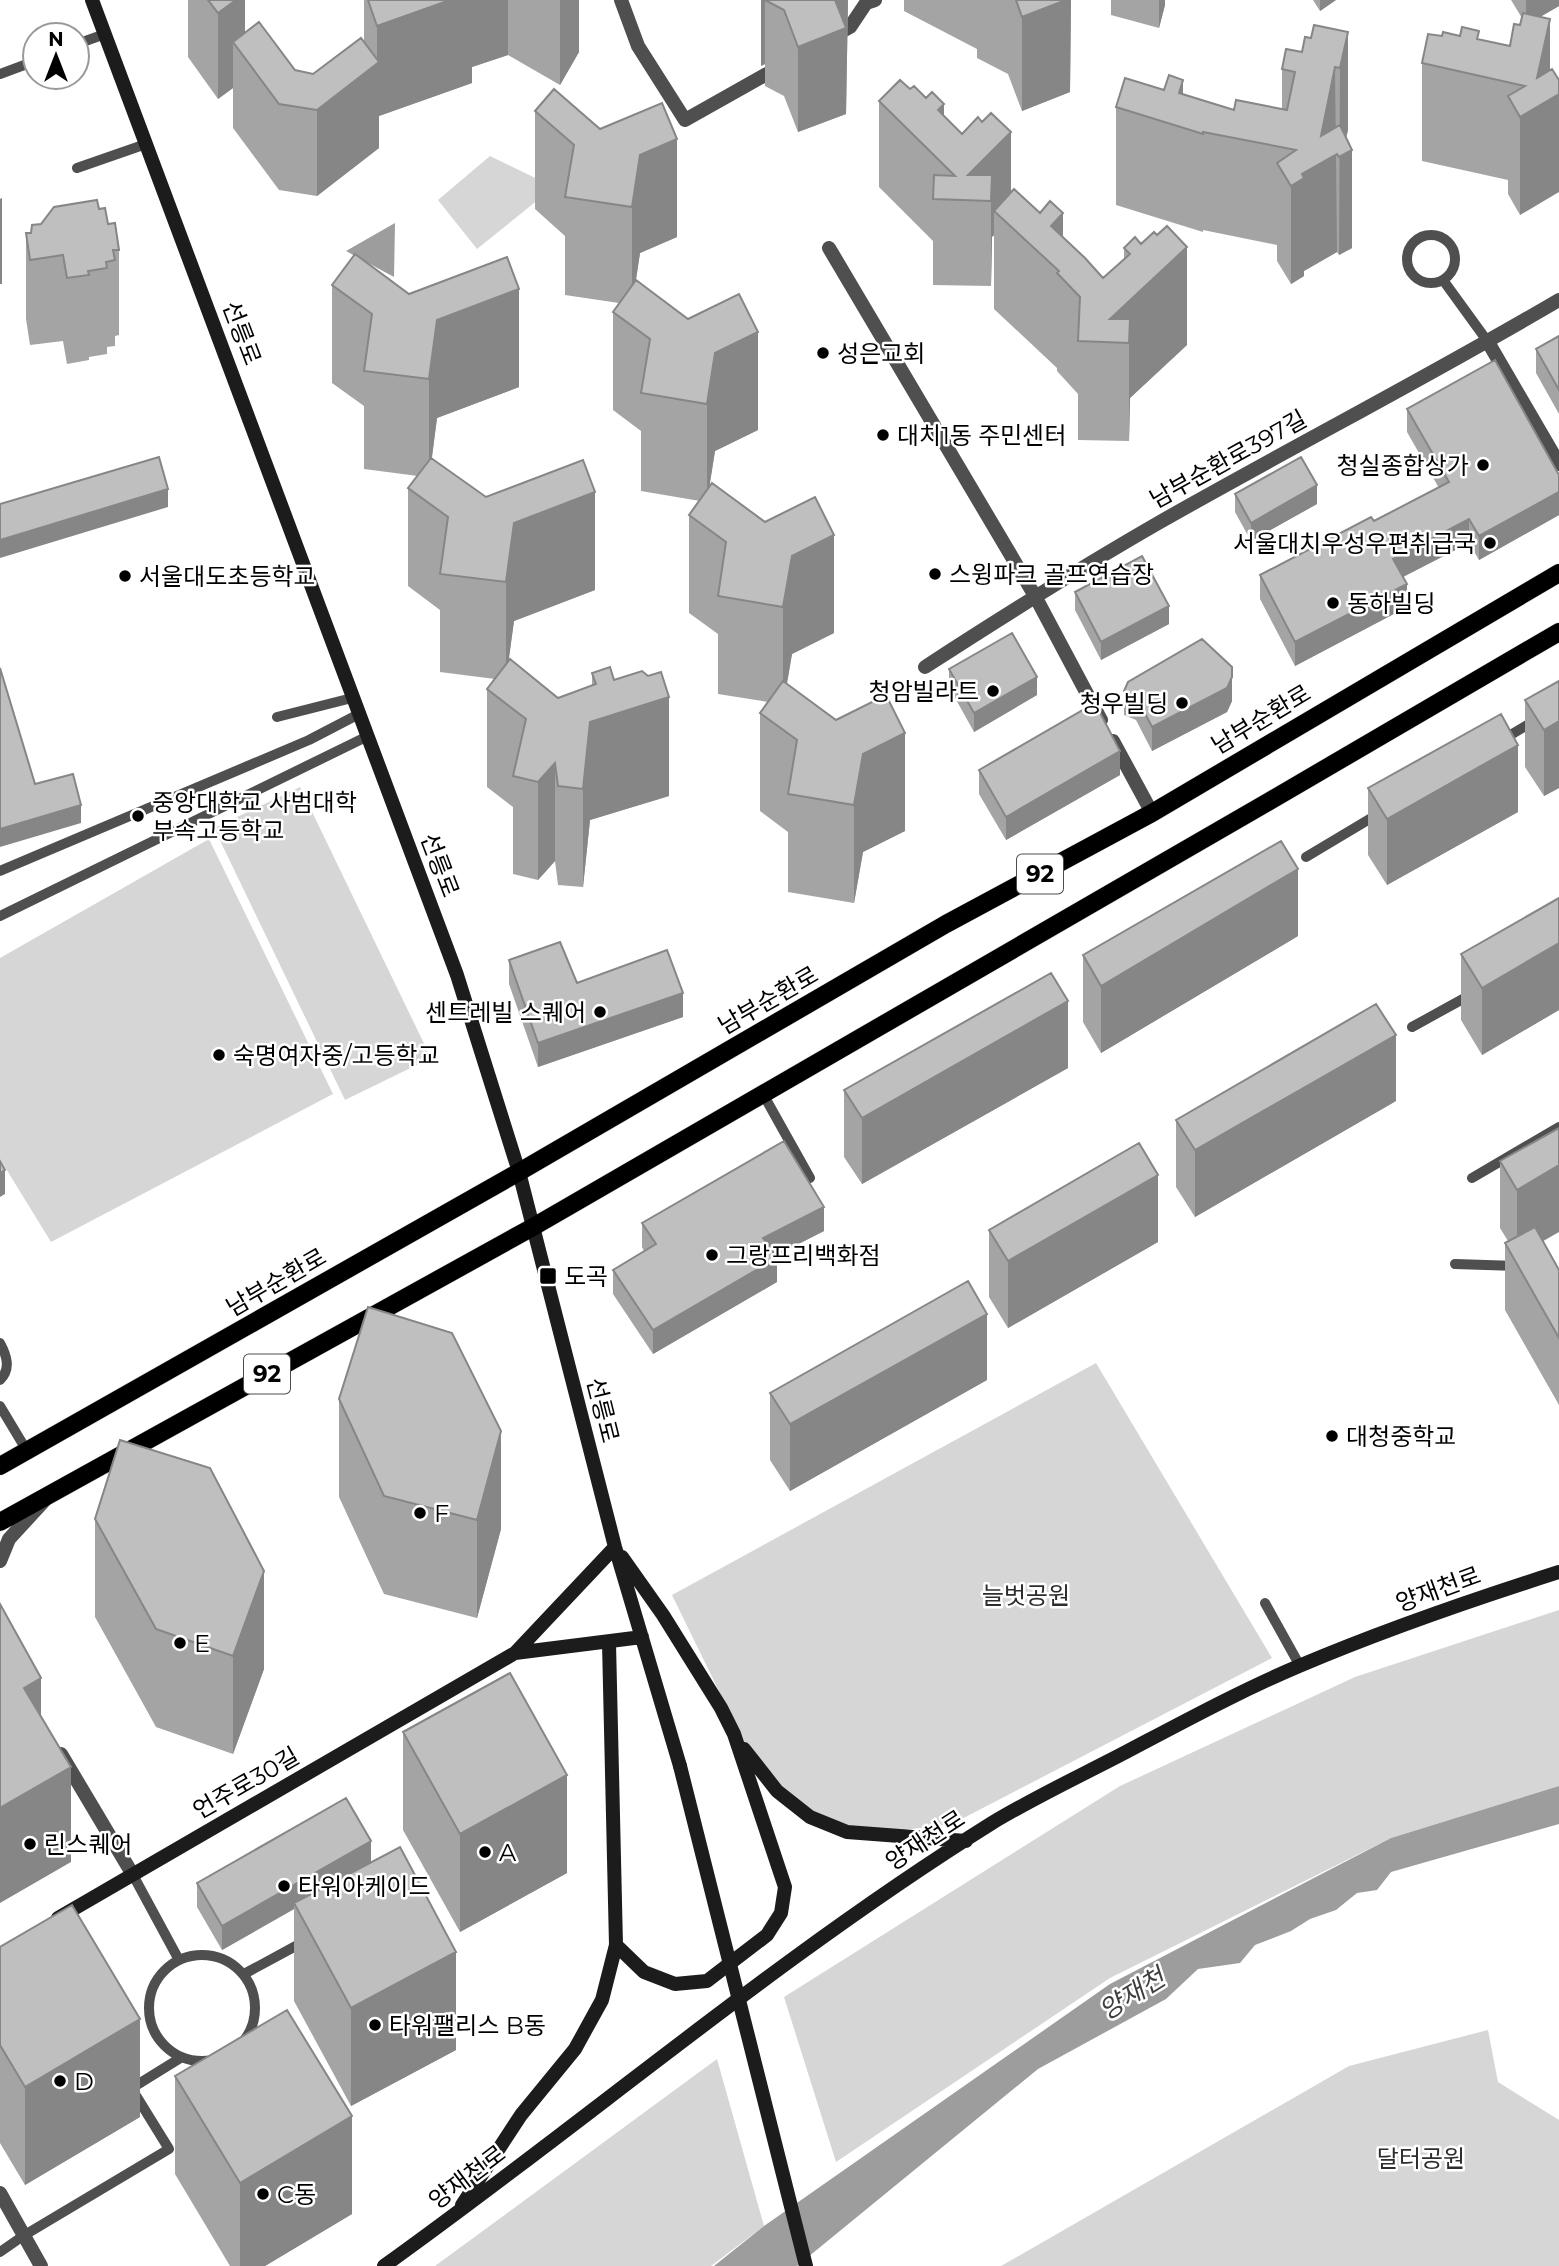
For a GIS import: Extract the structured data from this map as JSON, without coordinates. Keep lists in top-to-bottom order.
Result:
{
  "streets": {
    "main road": ["남부순환로", "92"],
    "street": [
      "선릉로",
      "남부순환로397길",
      "양재천로",
      "언주로30길"
    ]
  },
  "crossings": [
    ["선릉로", "남부순환로"],
    ["선릉로", "92"]
  ],
  "water": ["양재천"],
  "parks": ["늘벗공원", "달터공원"],
  "places": {
    "other": [
      "성은교회",
      "대치1동 주민센터",
      "청실종합상가",
      "서울대치우성우편취급국",
      "스윙파크 골프연습장",
      "서울대도초등학교",
      "동하빌딩",
      "청암빌라트",
      "청우빌딩",
      "중앙대학교 사범대학 부속고등학교",
      "센트레빌 스퀘어",
      "숙명여자중/고등학교",
      "그랑프리백화점",
      "대청중학교",
      "F",
      "E",
      "린스퀘어",
      "A",
      "타워아케이드",
      "타워팰리스 B동",
      "D",
      "C동"
    ],
    "transit": ["도곡"]
  },
  "north": "top"
}
